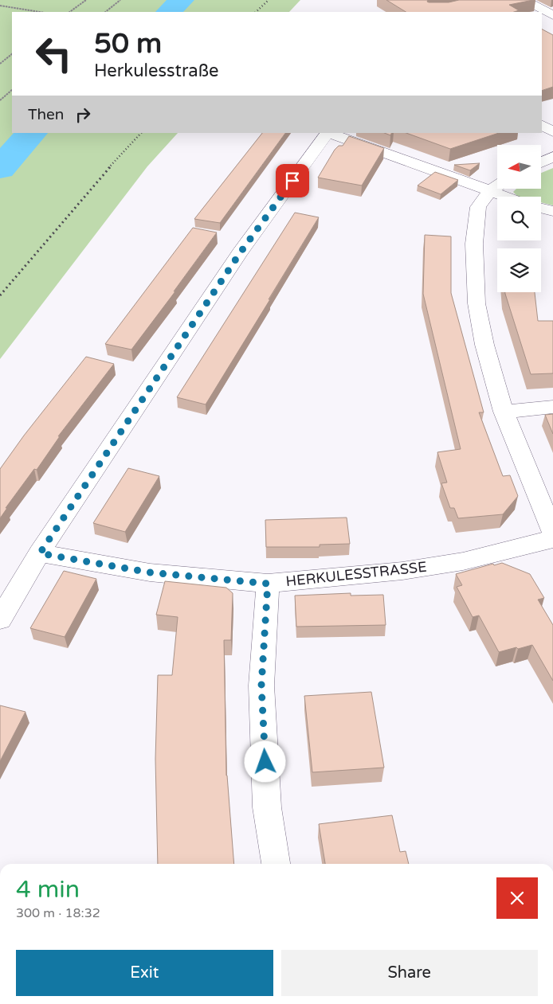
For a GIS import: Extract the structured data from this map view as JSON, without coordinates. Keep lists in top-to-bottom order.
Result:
{
  "streets": {
    "street": ["HERKULESSTRASSE"]
  },
  "north": "left",
  "page": {
    "turn": ["50 m", "Herkulesstraße"],
    "then": "Then",
    "heading": ["4 min", "300 m · 18:32"],
    "buttons": ["Exit", "Share"]
  }
}
